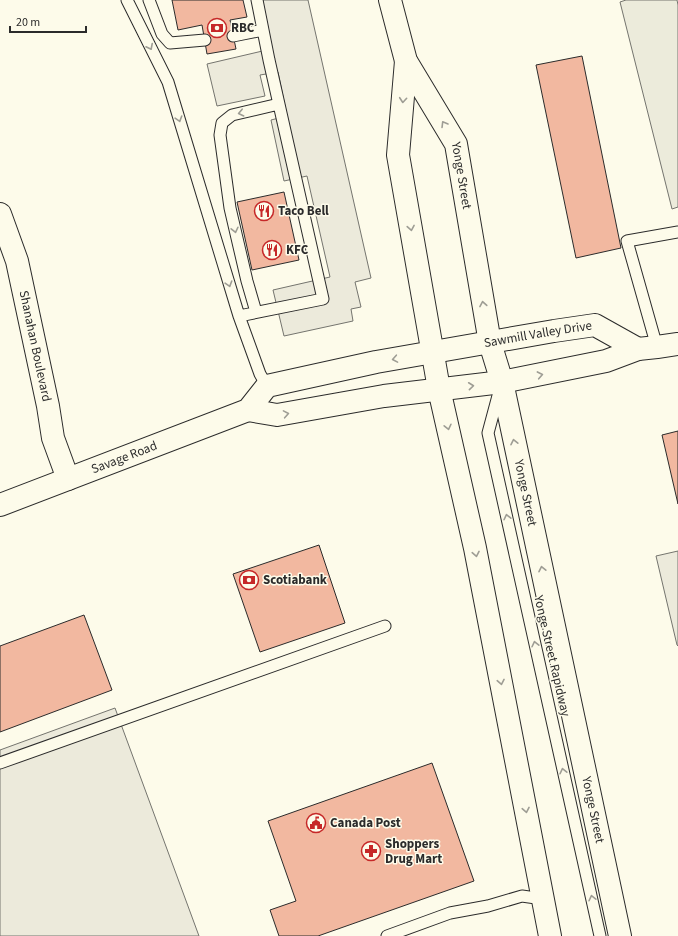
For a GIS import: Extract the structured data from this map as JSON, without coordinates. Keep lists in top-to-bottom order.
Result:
{
  "streets": {
    "main road": [
      "Yonge Street",
      "Sawmill Valley Drive",
      "Shanahan Boulevard",
      "Savage Road"
    ],
    "lane": ["Yonge Street Rapidway"]
  },
  "crossings": [
    ["Yonge Street", "Sawmill Valley Drive"],
    ["Yonge Street", "Yonge Street Rapidway"],
    ["Shanahan Boulevard", "Savage Road"]
  ],
  "one_way": ["Yonge Street Rapidway"],
  "places": {
    "bank": ["RBC", "Scotiabank"],
    "restaurant": ["Taco Bell", "KFC"],
    "public building": ["Canada Post"],
    "pharmacy": ["Shoppers Drug Mart"]
  },
  "scale_bar": "20 m"
}
